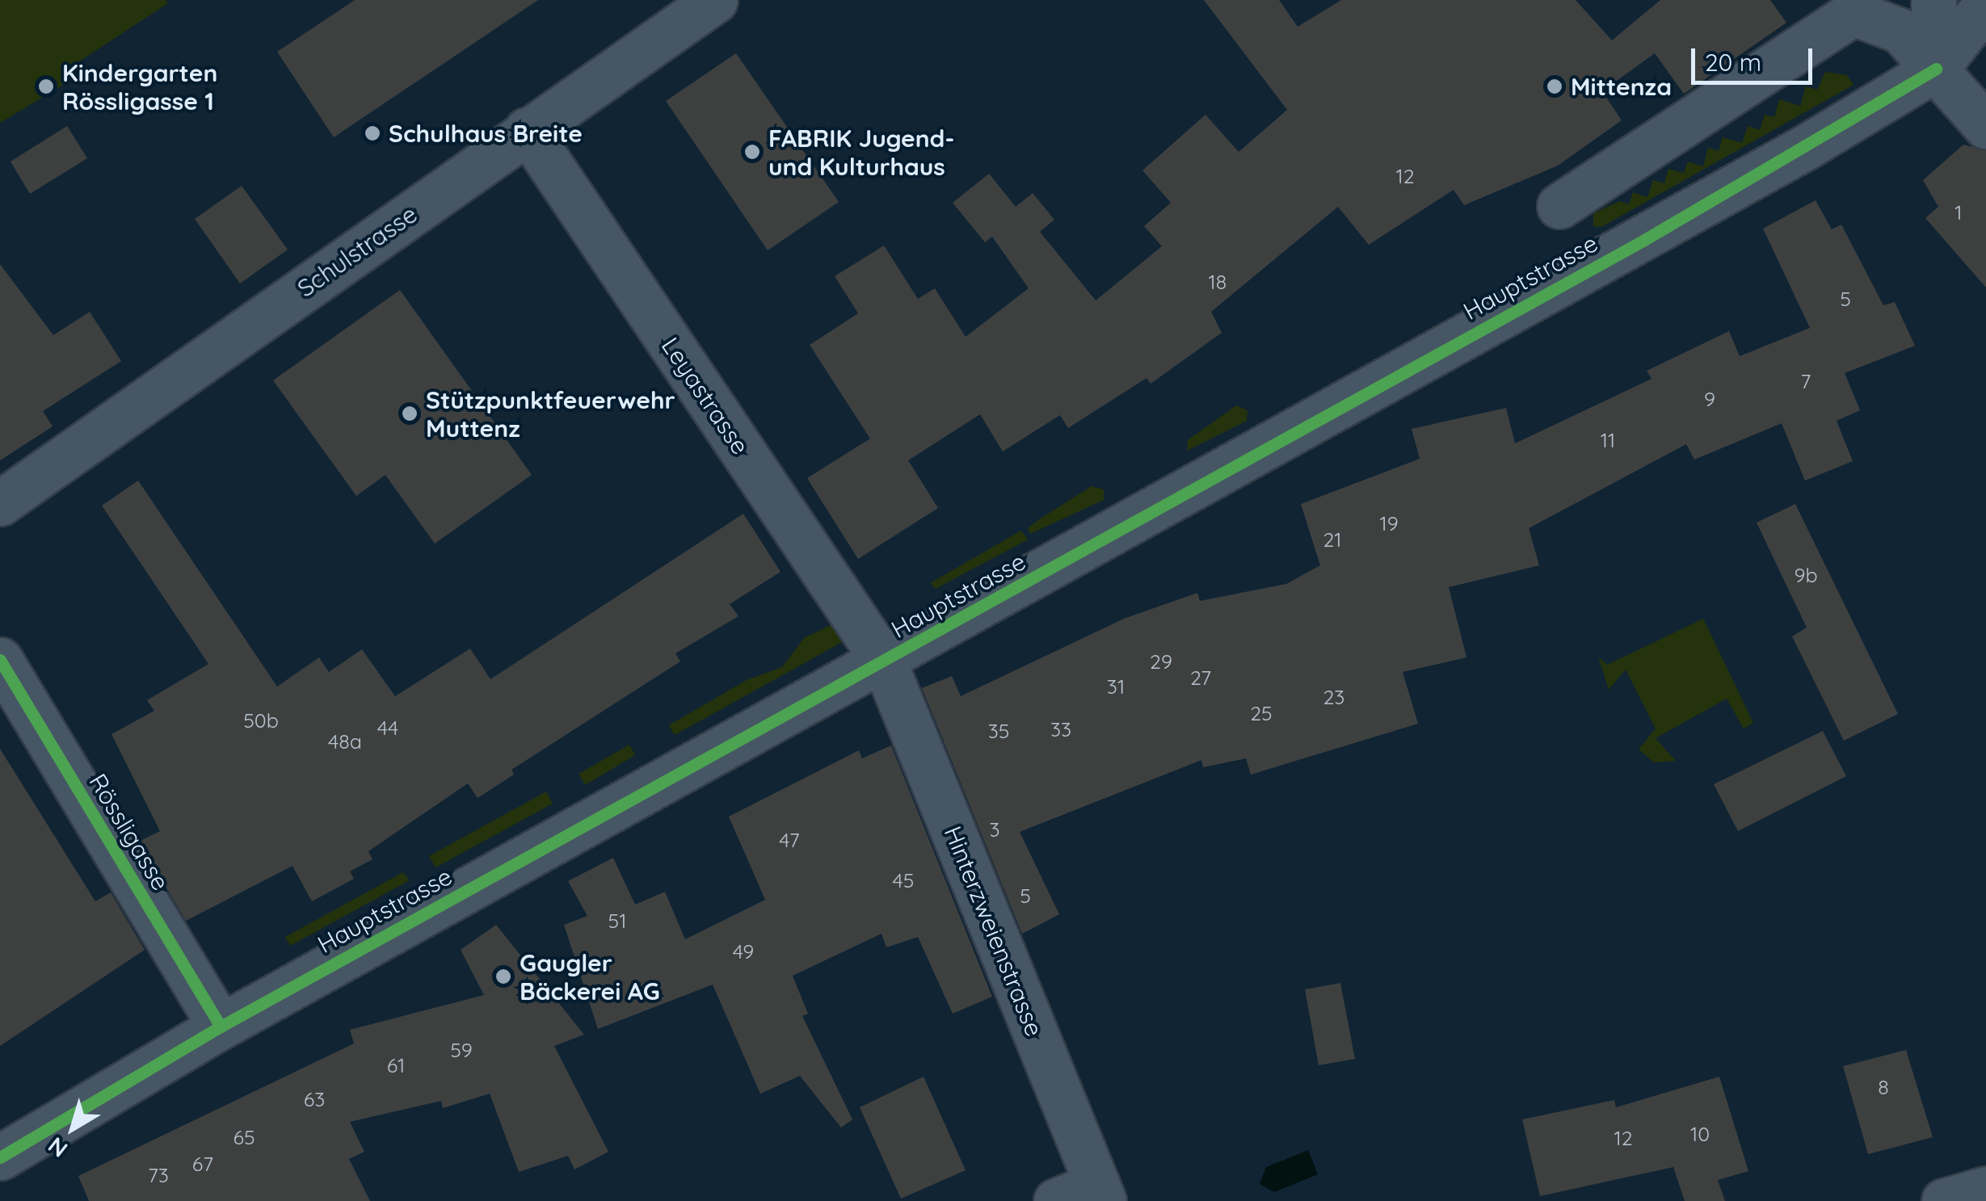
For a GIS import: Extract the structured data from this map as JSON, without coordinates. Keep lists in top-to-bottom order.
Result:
{
  "streets": {
    "street": [
      "Schulstrasse",
      "Hauptstrasse",
      "Leyastrasse",
      "Rössligasse",
      "Hinterzweienstrasse"
    ]
  },
  "crossings": [
    ["Schulstrasse", "Leyastrasse"],
    ["Hauptstrasse", "Leyastrasse"],
    ["Hauptstrasse", "Rössligasse"],
    ["Hauptstrasse", "Hinterzweienstrasse"],
    ["Leyastrasse", "Hinterzweienstrasse"]
  ],
  "places": [
    "Kindergarten Rössligasse 1",
    "Mittenza",
    "Schulhaus Breite",
    "FABRIK Jugend- und Kulturhaus",
    "Stützpunktfeuerwehr Muttenz",
    "Gaugler Bäckerei AG"
  ],
  "house_numbers": [
    "12",
    "1",
    "18",
    "5",
    "7",
    "9",
    "11",
    "19",
    "21",
    "9b",
    "29",
    "27",
    "31",
    "23",
    "25",
    "50b",
    "44",
    "33",
    "35",
    "48a",
    "3",
    "47",
    "45",
    "5",
    "51",
    "49",
    "59",
    "61",
    "8",
    "63",
    "10",
    "65",
    "12",
    "67",
    "73"
  ],
  "scale_bar": "20 m",
  "north": "bottom left"
}
